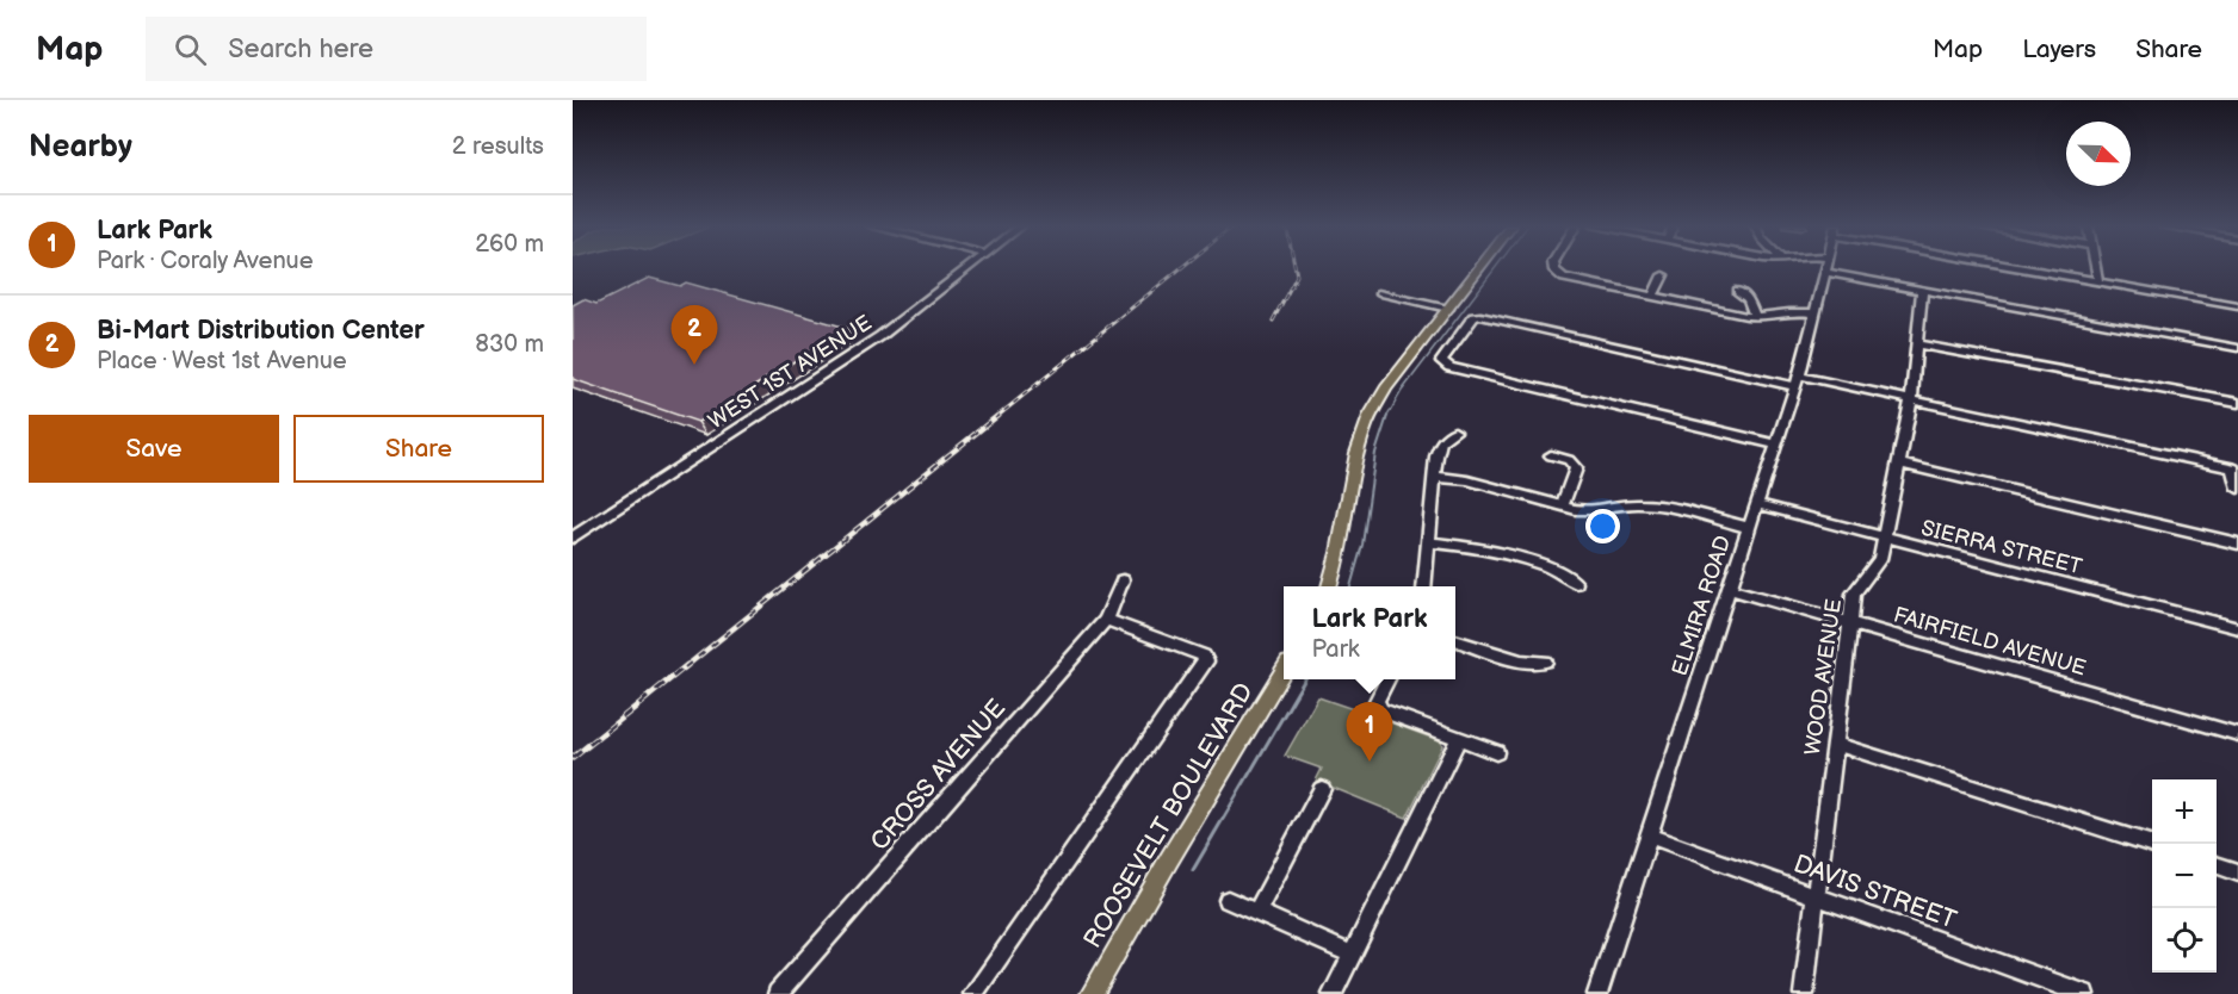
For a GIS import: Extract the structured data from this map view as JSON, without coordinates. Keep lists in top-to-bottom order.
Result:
{
  "streets": {
    "main road": ["ROOSEVELT BOULEVARD"],
    "street": [
      "WEST 1ST AVENUE",
      "SIERRA STREET",
      "ELMIRA ROAD",
      "FAIRFIELD AVENUE",
      "WOOD AVENUE",
      "CROSS AVENUE",
      "DAVIS STREET"
    ]
  },
  "crossings": [
    ["SIERRA STREET", "ELMIRA ROAD"],
    ["SIERRA STREET", "WOOD AVENUE"],
    ["ELMIRA ROAD", "FAIRFIELD AVENUE"],
    ["ELMIRA ROAD", "DAVIS STREET"],
    ["FAIRFIELD AVENUE", "WOOD AVENUE"],
    ["WOOD AVENUE", "DAVIS STREET"]
  ],
  "north": "bottom right",
  "page": {
    "header": "Map",
    "search": "Search here",
    "nav": ["Map", "Layers", "Share"],
    "heading": ["Nearby", "2 results"],
    "list": [
      {
        "mark": "1",
        "name": "Lark Park",
        "note": "Park · Coraly Avenue",
        "value": "260 m"
      },
      {
        "mark": "2",
        "name": "Bi-Mart Distribution Center",
        "note": "Place · West 1st Avenue",
        "value": "830 m"
      }
    ],
    "pins": ["2", "1"],
    "buttons": ["Save", "Share"],
    "popup": ["Lark Park", "Park"],
    "map_buttons": ["+", "−"]
  }
}
